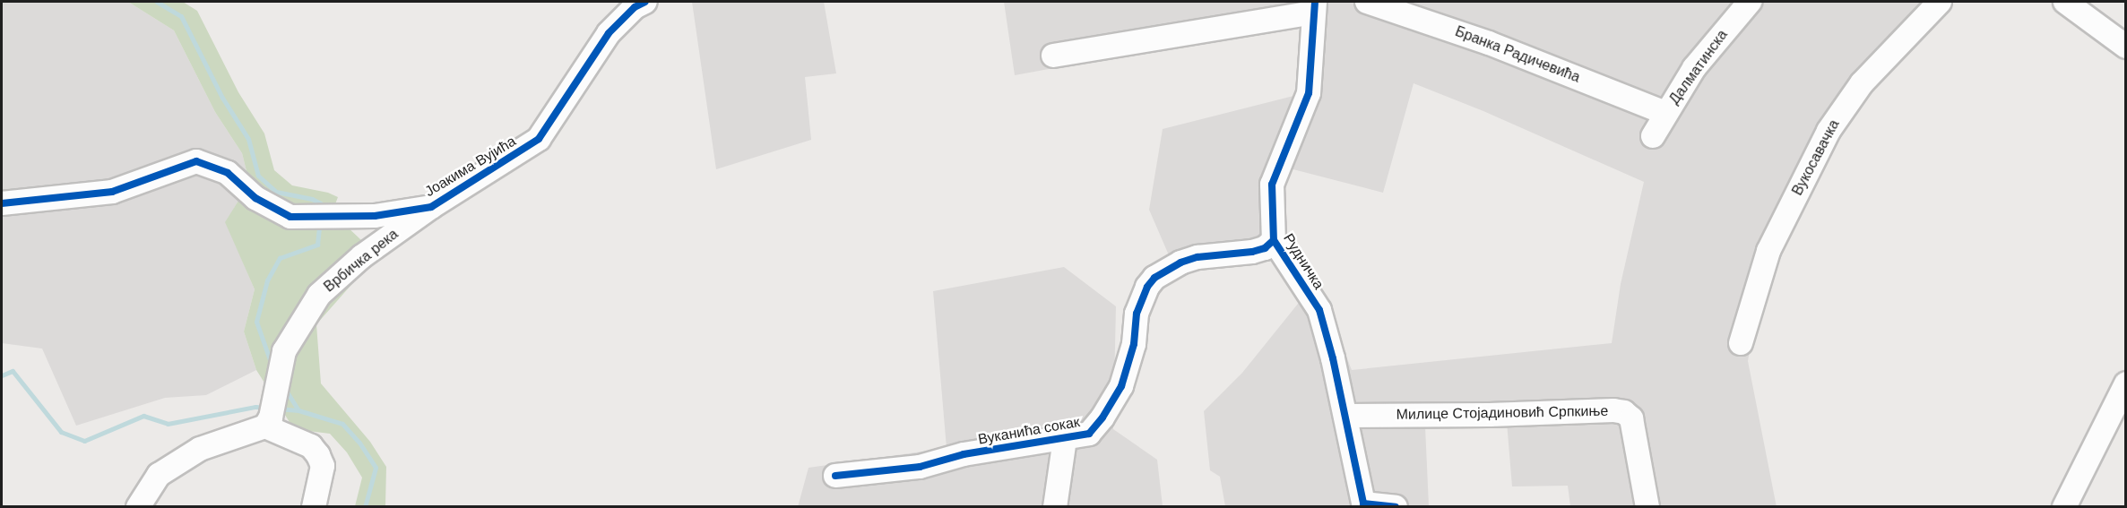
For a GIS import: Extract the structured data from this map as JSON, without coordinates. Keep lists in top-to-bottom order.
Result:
{
  "streets": {
    "street": [
      "Бранка Радичевића",
      "Далматинска",
      "Вукосавачка",
      "Јоакима Вујића",
      "Врбичка река",
      "Рудничка",
      "Милице Стојадиновић Српкиње",
      "Вуканића сокак"
    ]
  },
  "crossings": [
    ["Бранка Радичевића", "Далматинска"],
    ["Јоакима Вујића", "Врбичка река"],
    ["Рудничка", "Милице Стојадиновић Српкиње"],
    ["Рудничка", "Вуканића сокак"]
  ]
}
